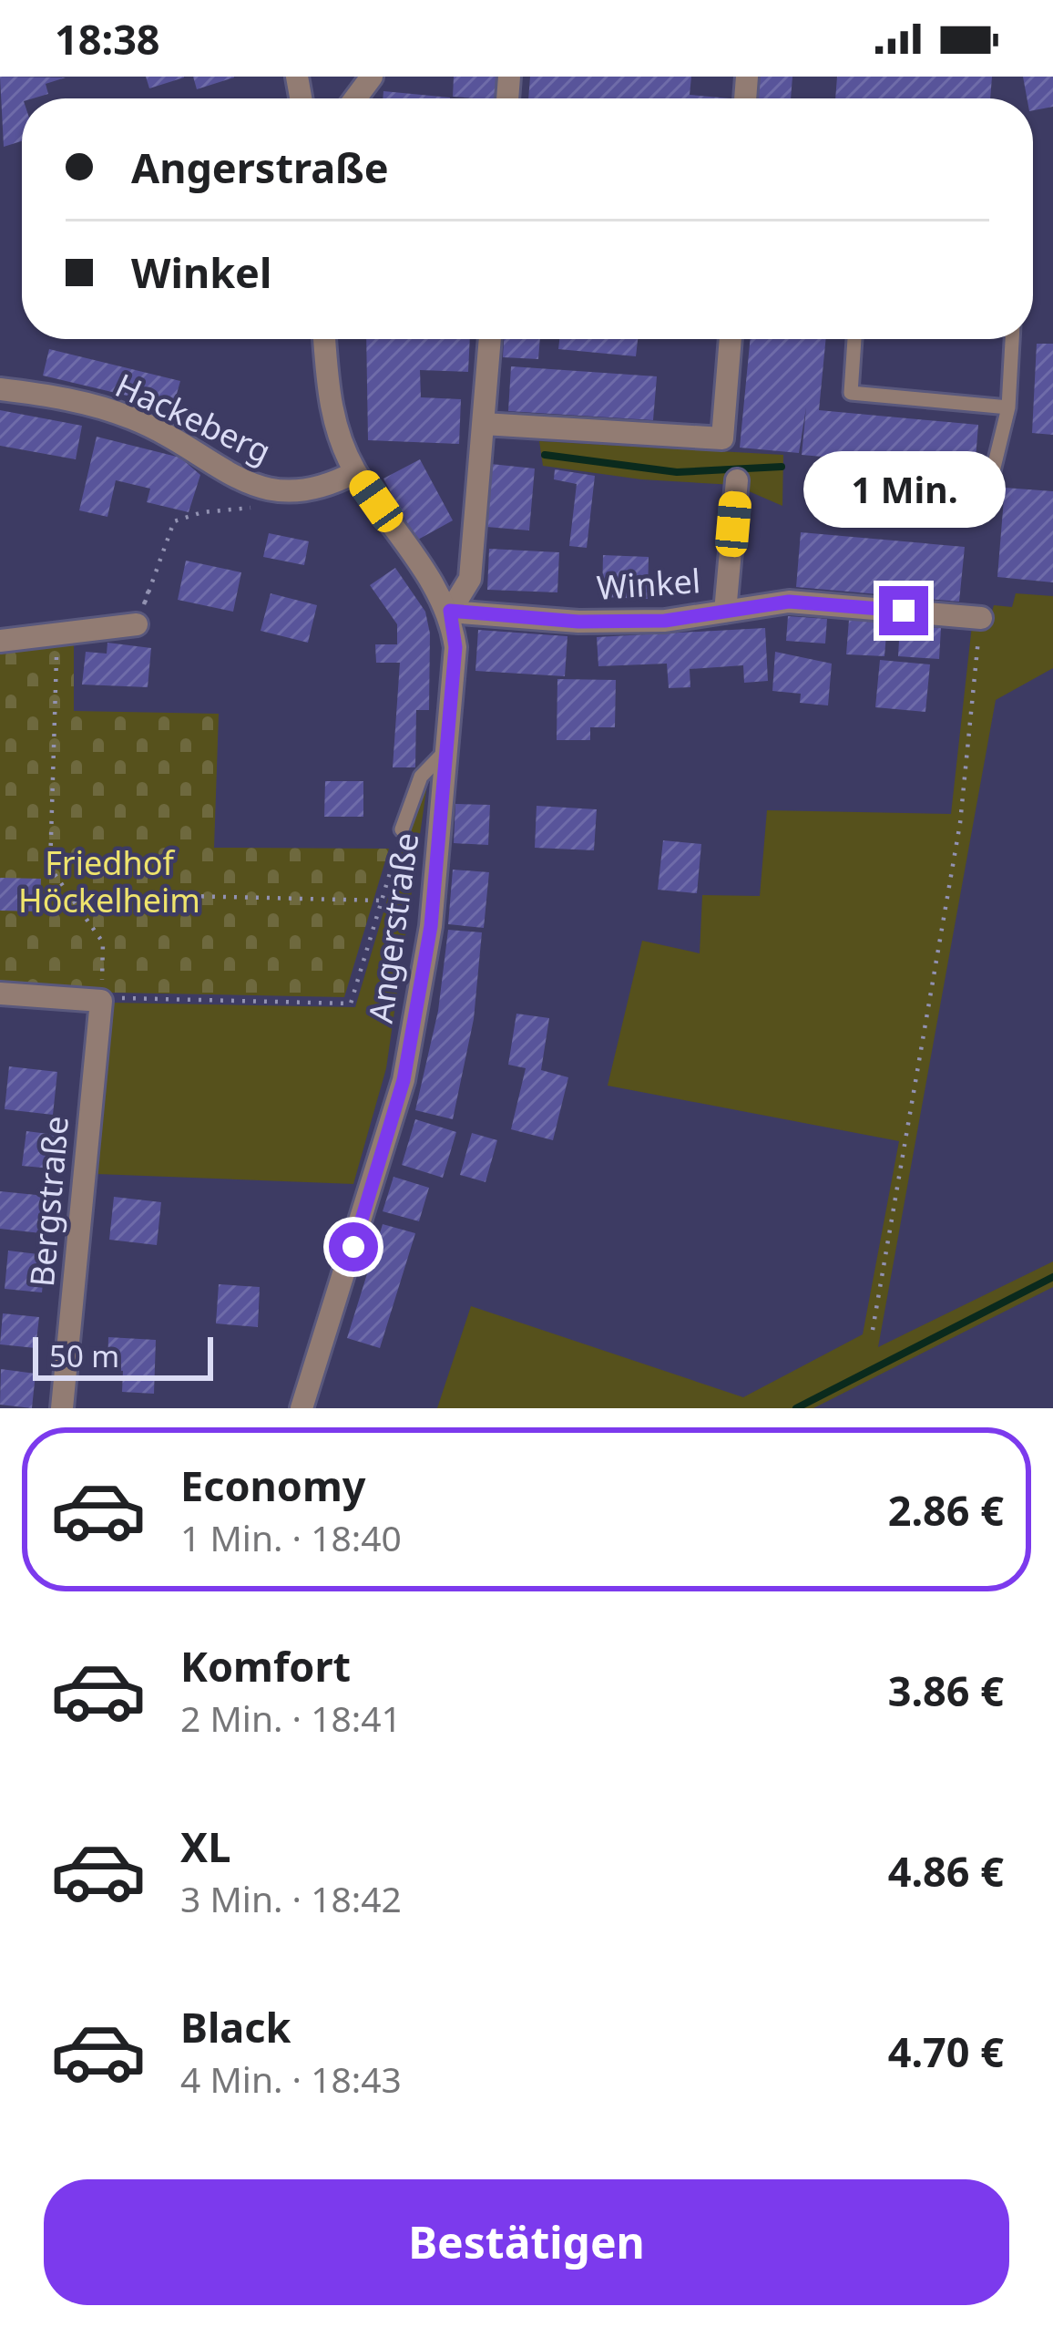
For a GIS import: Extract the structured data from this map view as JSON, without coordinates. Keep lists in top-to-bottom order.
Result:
{
  "streets": {
    "street": [
      "Hackeberg",
      "Winkel",
      "Angerstraße",
      "Bergstraße"
    ]
  },
  "crossings": [
    ["Hackeberg", "Angerstraße"],
    ["Winkel", "Angerstraße"]
  ],
  "parks": ["Friedhof Höckelheim"],
  "scale_bar": "50 m",
  "page": {
    "status": "18:38",
    "banner": ["Angerstraße", "Winkel"],
    "bubble": "1 Min.",
    "scale": "50 m",
    "list": [
      {
        "name": "Economy",
        "note": "1 Min. · 18:40",
        "value": "2.86 €"
      },
      {
        "name": "Komfort",
        "note": "2 Min. · 18:41",
        "value": "3.86 €"
      },
      {
        "name": "XL",
        "note": "3 Min. · 18:42",
        "value": "4.86 €"
      },
      {
        "name": "Black",
        "note": "4 Min. · 18:43",
        "value": "4.70 €"
      }
    ],
    "buttons": "Bestätigen"
  }
}
